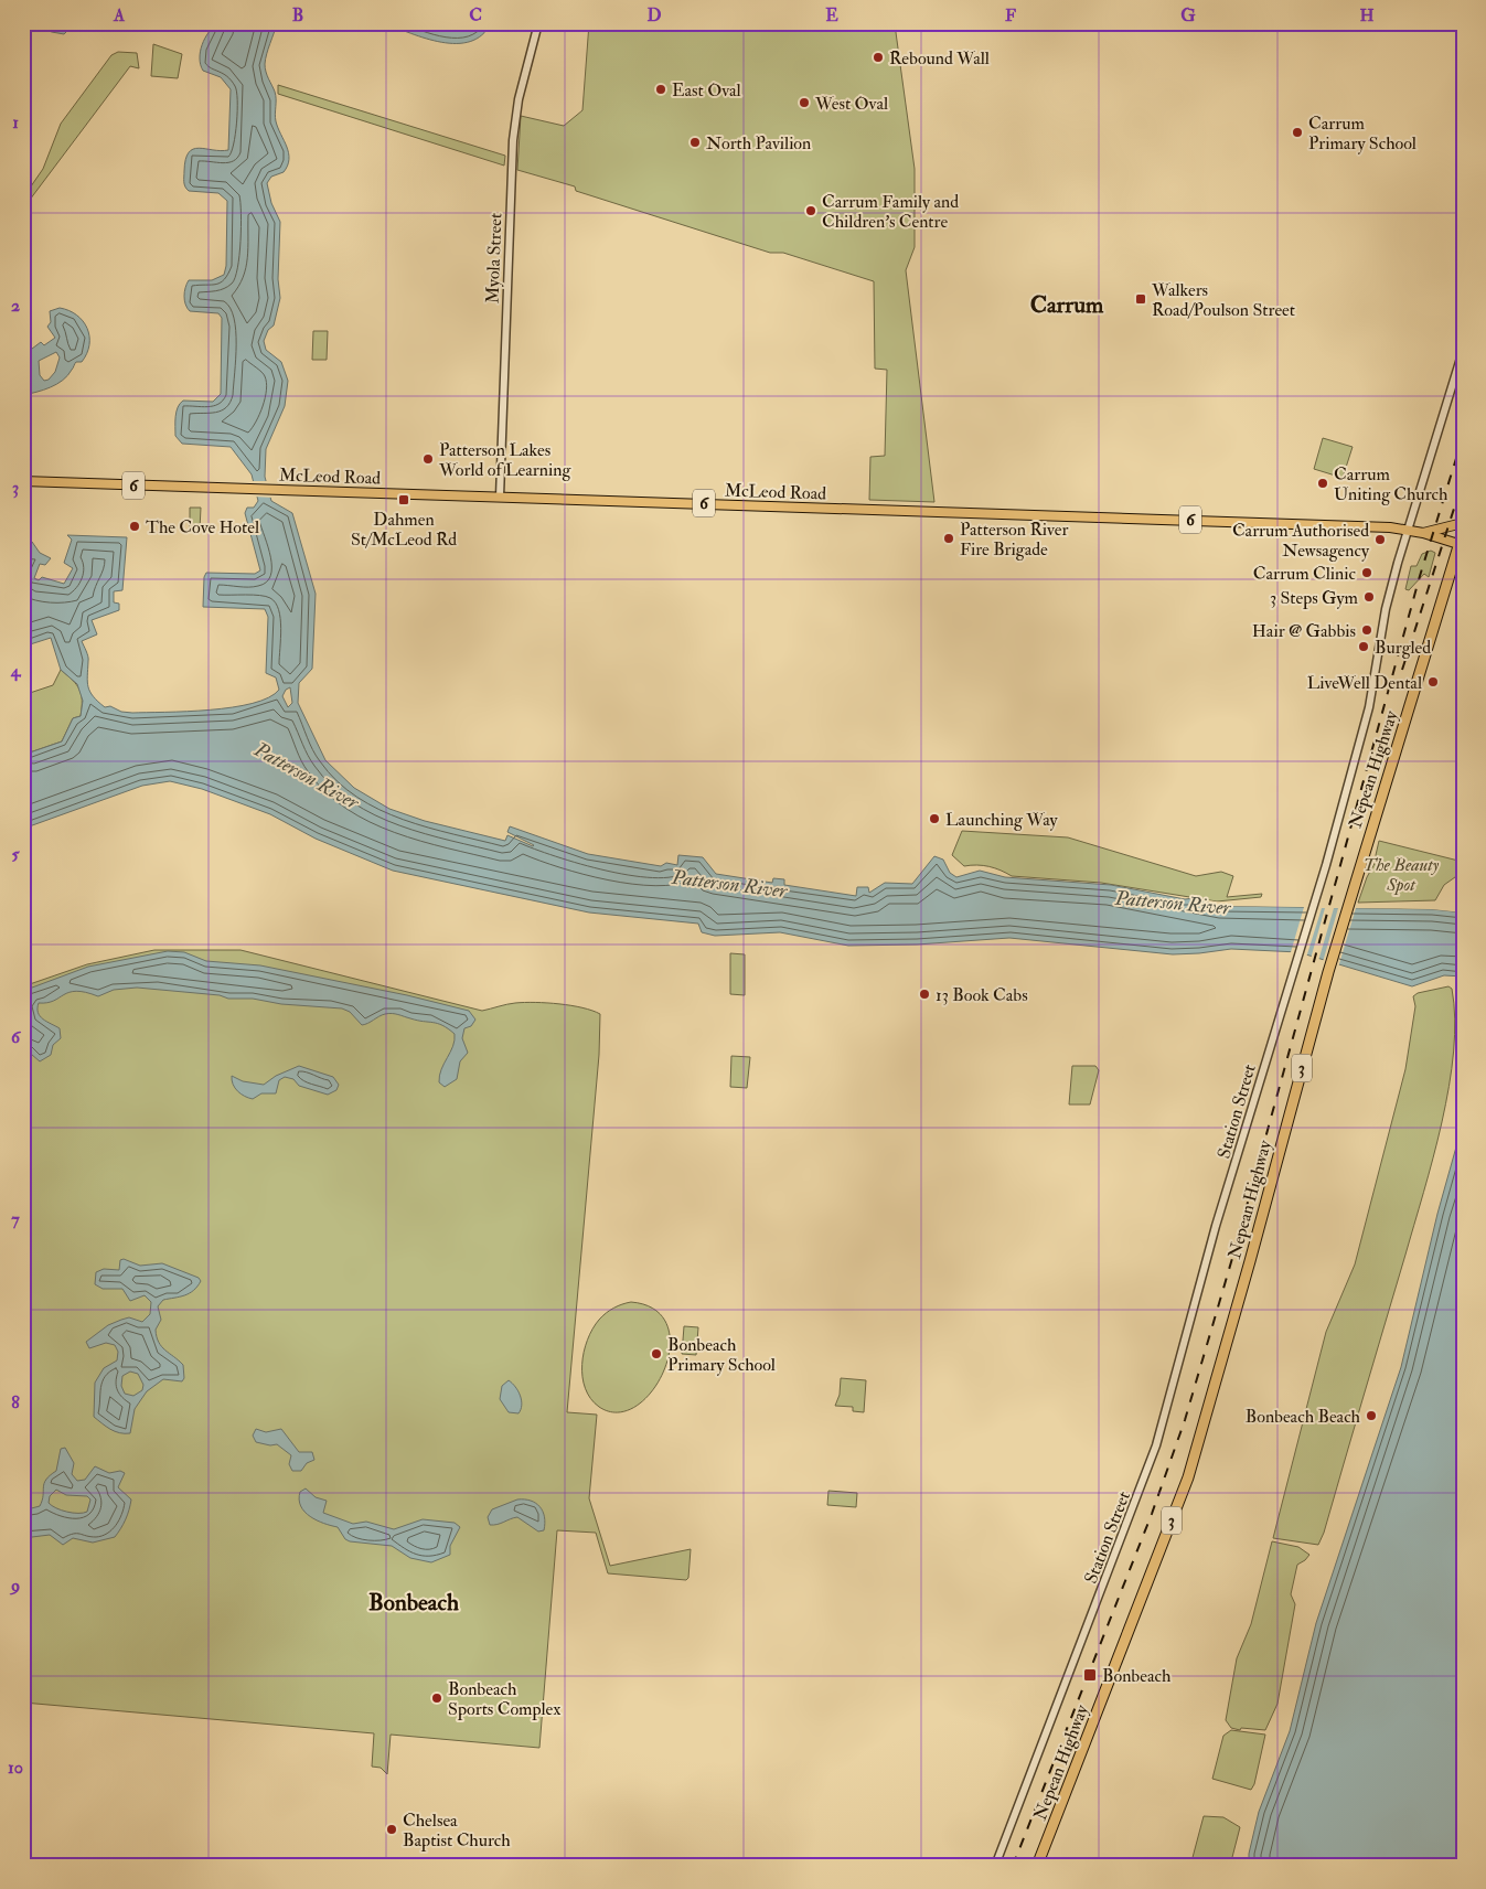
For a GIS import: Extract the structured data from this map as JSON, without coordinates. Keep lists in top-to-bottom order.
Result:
{
  "streets": {
    "highway": ["Nepean Highway", "3"],
    "main road": ["McLeod Road", "6"],
    "street": ["Myola Street", "Station Street"]
  },
  "crossings": [
    ["Myola Street", "McLeod Road"],
    ["McLeod Road", "Nepean Highway"],
    ["McLeod Road", "Station Street"]
  ],
  "districts": ["Carrum", "Bonbeach"],
  "water": ["Patterson River"],
  "parks": ["The Beauty Spot"],
  "places": {
    "other": [
      "Rebound Wall",
      "East Oval",
      "West Oval",
      "Carrum Primary School",
      "North Pavilion",
      "Carrum Family and Children's Centre",
      "Patterson Lakes World of Learning",
      "Carrum Uniting Church",
      "The Cove Hotel",
      "Patterson River Fire Brigade",
      "Carrum Authorised Newsagency",
      "Carrum Clinic",
      "3 Steps Gym",
      "Hair @ Gabbis",
      "Burgled",
      "LiveWell Dental",
      "Launching Way",
      "13 Book Cabs",
      "Bonbeach Primary School",
      "Bonbeach Beach",
      "Bonbeach Sports Complex",
      "Chelsea Baptist Church"
    ],
    "transit": ["Walkers Road/Poulson Street", "Dahmen St/McLeod Rd", "Bonbeach"]
  },
  "grid": {
    "columns": [
      "A",
      "B",
      "C",
      "D",
      "E",
      "F",
      "G",
      "H"
    ],
    "rows": [
      "1",
      "2",
      "3",
      "4",
      "5",
      "6",
      "7",
      "8",
      "9",
      "10"
    ]
  }
}
